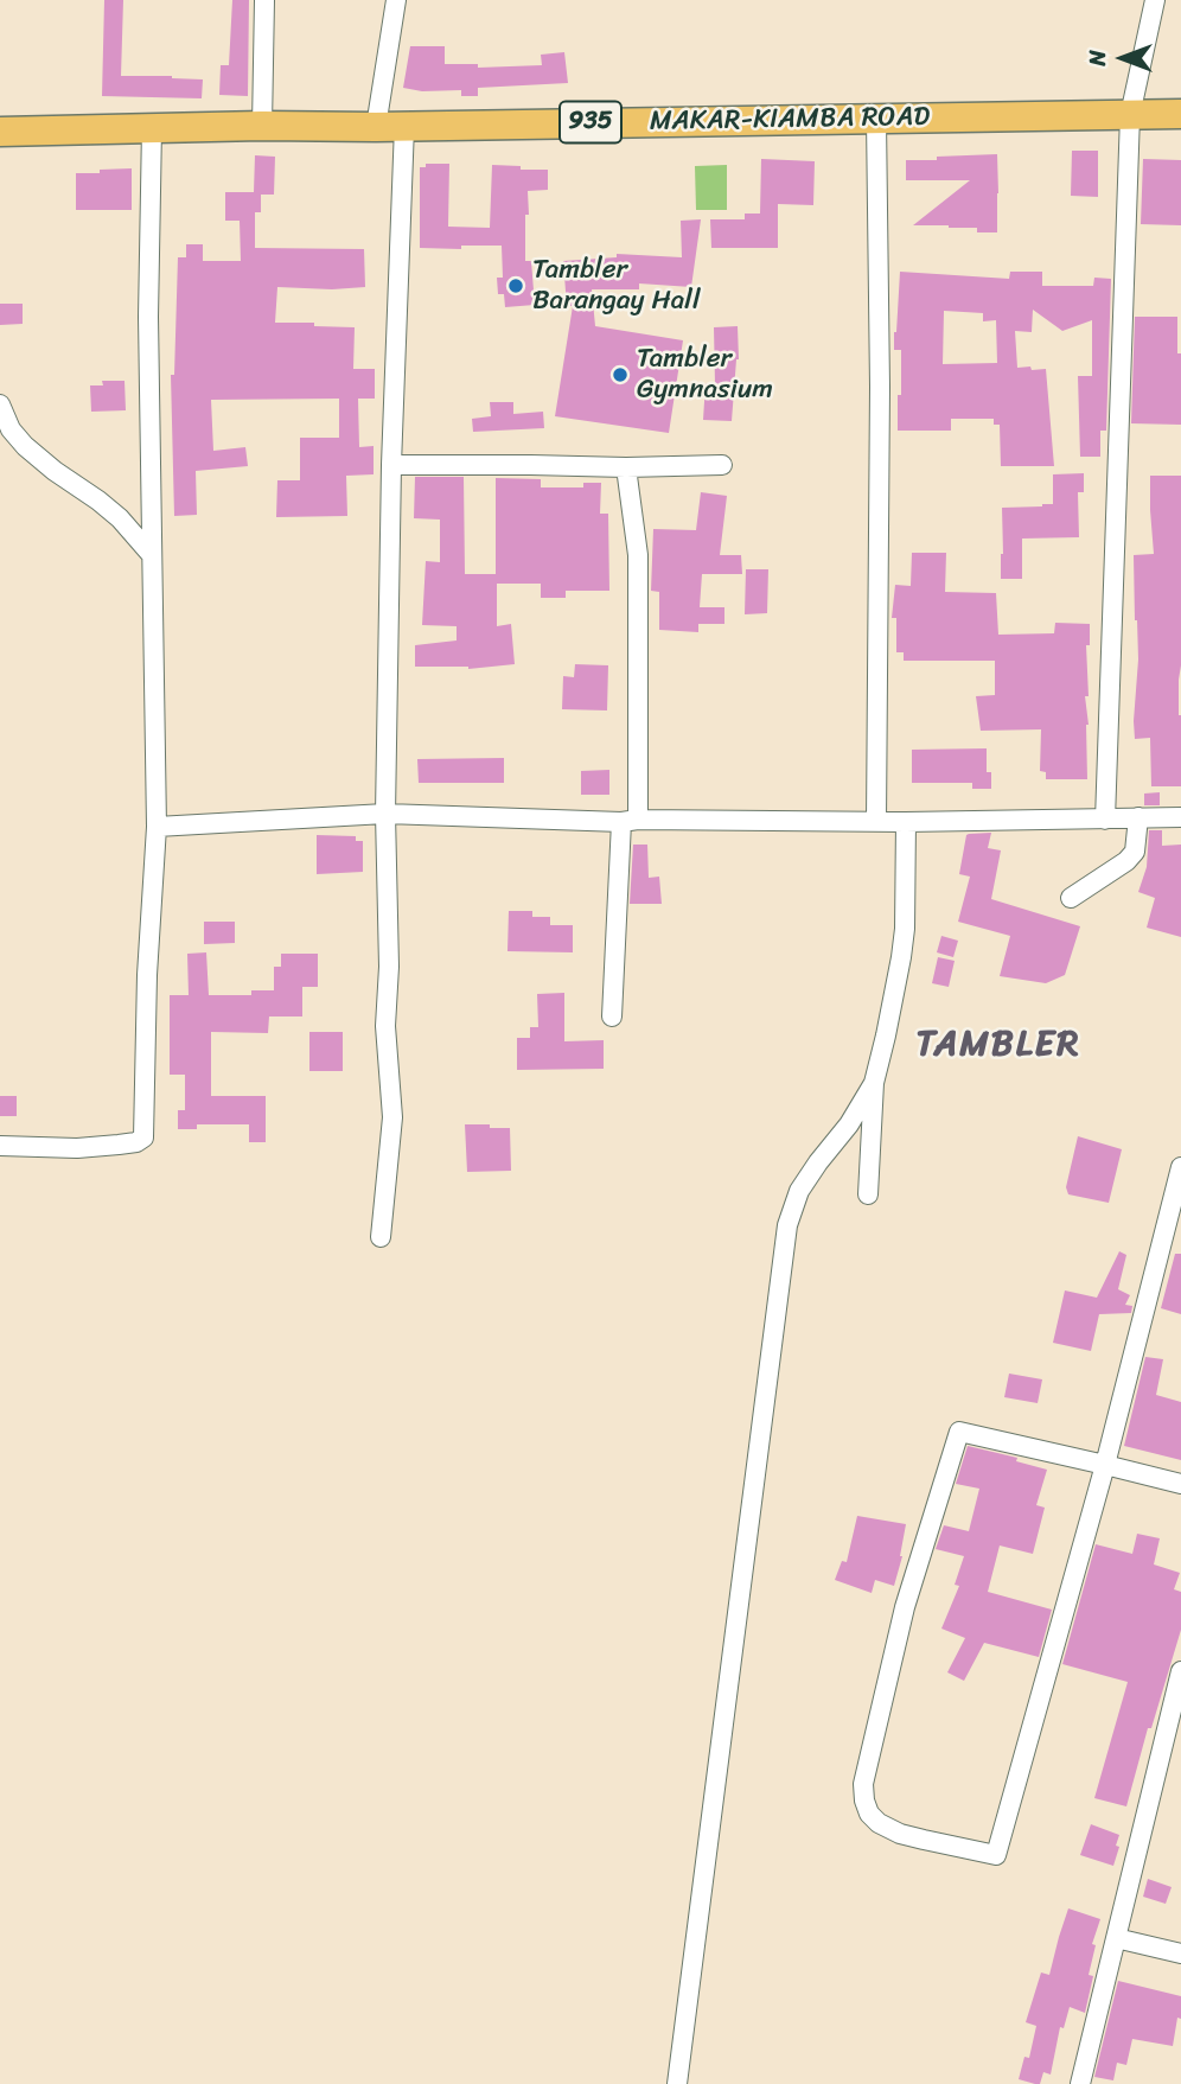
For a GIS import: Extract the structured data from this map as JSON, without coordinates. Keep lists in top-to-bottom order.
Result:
{
  "streets": {
    "main road": ["MAKAR-KIAMBA ROAD", "935"]
  },
  "districts": ["TAMBLER"],
  "places": ["Tambler Barangay Hall", "Tambler Gymnasium"],
  "north": "left"
}
